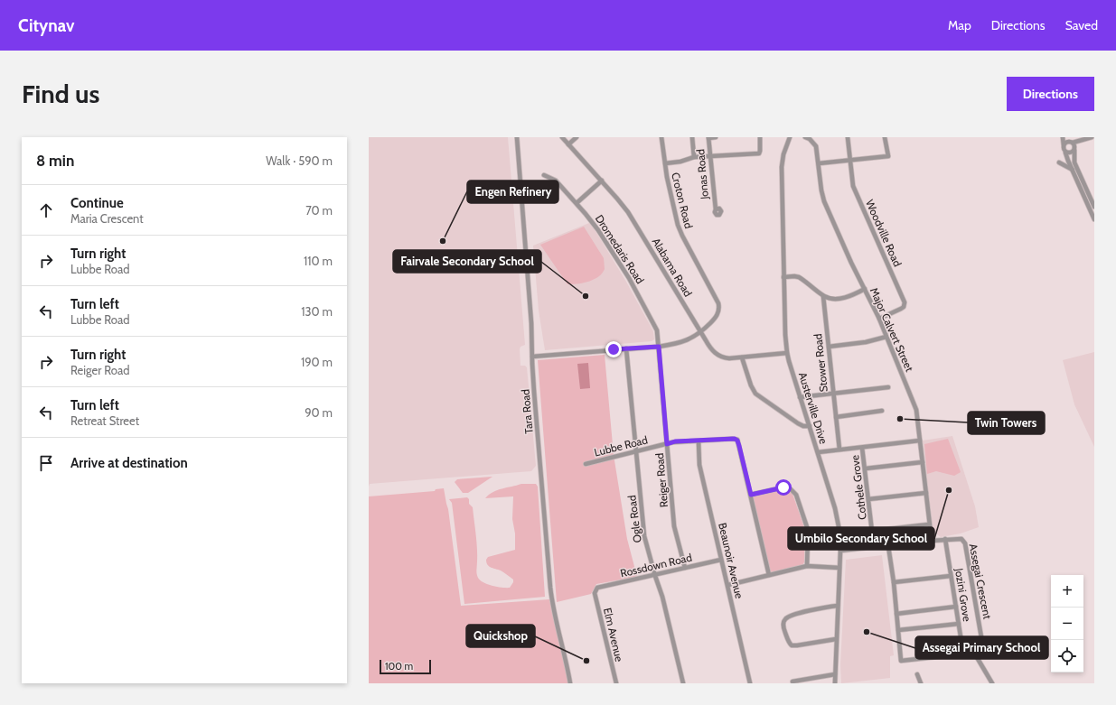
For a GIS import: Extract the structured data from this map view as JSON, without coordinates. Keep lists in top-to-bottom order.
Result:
{
  "streets": {
    "street": [
      "Jonas Road",
      "Croton Road",
      "Woodville Road",
      "Dromedaris Road",
      "Alabama Road",
      "Major Calvert Street",
      "Stower Road",
      "Austerville Drive",
      "Tara Road",
      "Lubbe Road",
      "Reiger Road",
      "Cothele Grove",
      "Ogle Road",
      "Beaunoir Avenue",
      "Rossdown Road",
      "Assegai Crescent",
      "Jozini Grove",
      "Elm Avenue"
    ]
  },
  "crossings": [
    ["Croton Road", "Alabama Road"],
    ["Woodville Road", "Major Calvert Street"],
    ["Dromedaris Road", "Reiger Road"],
    ["Alabama Road", "Austerville Drive"],
    ["Major Calvert Street", "Assegai Crescent"],
    ["Austerville Drive", "Assegai Crescent"],
    ["Lubbe Road", "Reiger Road"],
    ["Lubbe Road", "Ogle Road"],
    ["Lubbe Road", "Beaunoir Avenue"],
    ["Reiger Road", "Rossdown Road"],
    ["Cothele Grove", "Assegai Crescent"],
    ["Ogle Road", "Rossdown Road"],
    ["Beaunoir Avenue", "Rossdown Road"],
    ["Rossdown Road", "Elm Avenue"],
    ["Assegai Crescent", "Jozini Grove"]
  ],
  "places": [
    "Engen Refinery",
    "Fairvale Secondary School",
    "Twin Towers",
    "Umbilo Secondary School",
    "Assegai Primary School",
    "Quickshop"
  ],
  "scale_bar": "100 m",
  "page": {
    "header": "Citynav",
    "nav": ["Map", "Directions", "Saved"],
    "buttons": "Directions",
    "title": "Find us",
    "heading": ["8 min", "Walk · 590 m"],
    "list": [
      ["Continue", "Maria Crescent", "70 m"],
      ["Turn right", "Lubbe Road", "110 m"],
      ["Turn left", "Lubbe Road", "130 m"],
      ["Turn right", "Reiger Road", "190 m"],
      ["Turn left", "Retreat Street", "90 m"],
      "Arrive at destination"
    ],
    "map_buttons": ["+", "−"],
    "scale": "100 m"
  }
}
